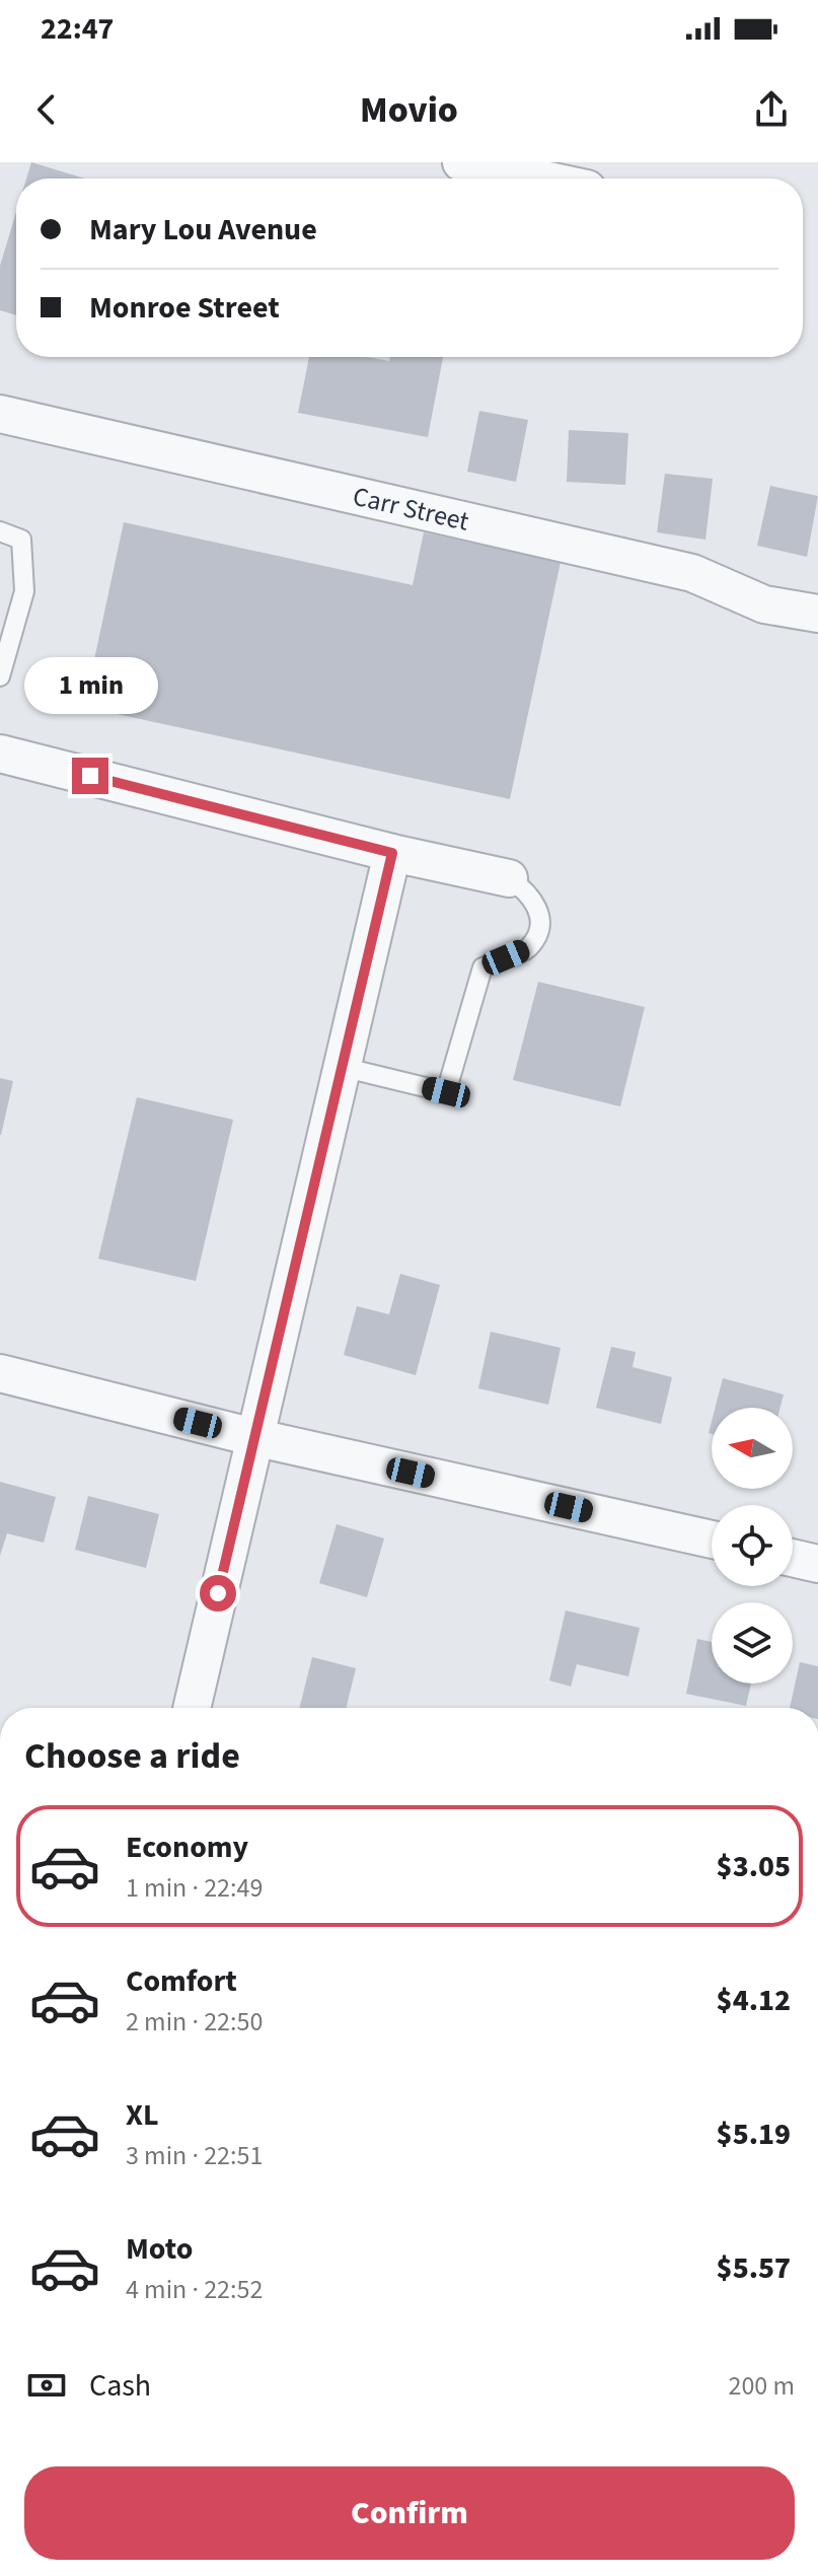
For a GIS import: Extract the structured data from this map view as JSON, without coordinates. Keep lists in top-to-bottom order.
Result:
{
  "streets": {
    "street": ["Carr Street"]
  },
  "north": "left",
  "page": {
    "status": "22:47",
    "header": "Movio",
    "banner": ["Mary Lou Avenue", "Monroe Street"],
    "bubble": "1 min",
    "heading": "Choose a ride",
    "list": [
      {
        "name": "Economy",
        "note": "1 min · 22:49",
        "value": "$3.05"
      },
      {
        "name": "Comfort",
        "note": "2 min · 22:50",
        "value": "$4.12"
      },
      {
        "name": "XL",
        "note": "3 min · 22:51",
        "value": "$5.19"
      },
      {
        "name": "Moto",
        "note": "4 min · 22:52",
        "value": "$5.57"
      }
    ],
    "pay": ["Cash", "200 m"],
    "buttons": "Confirm"
  }
}
